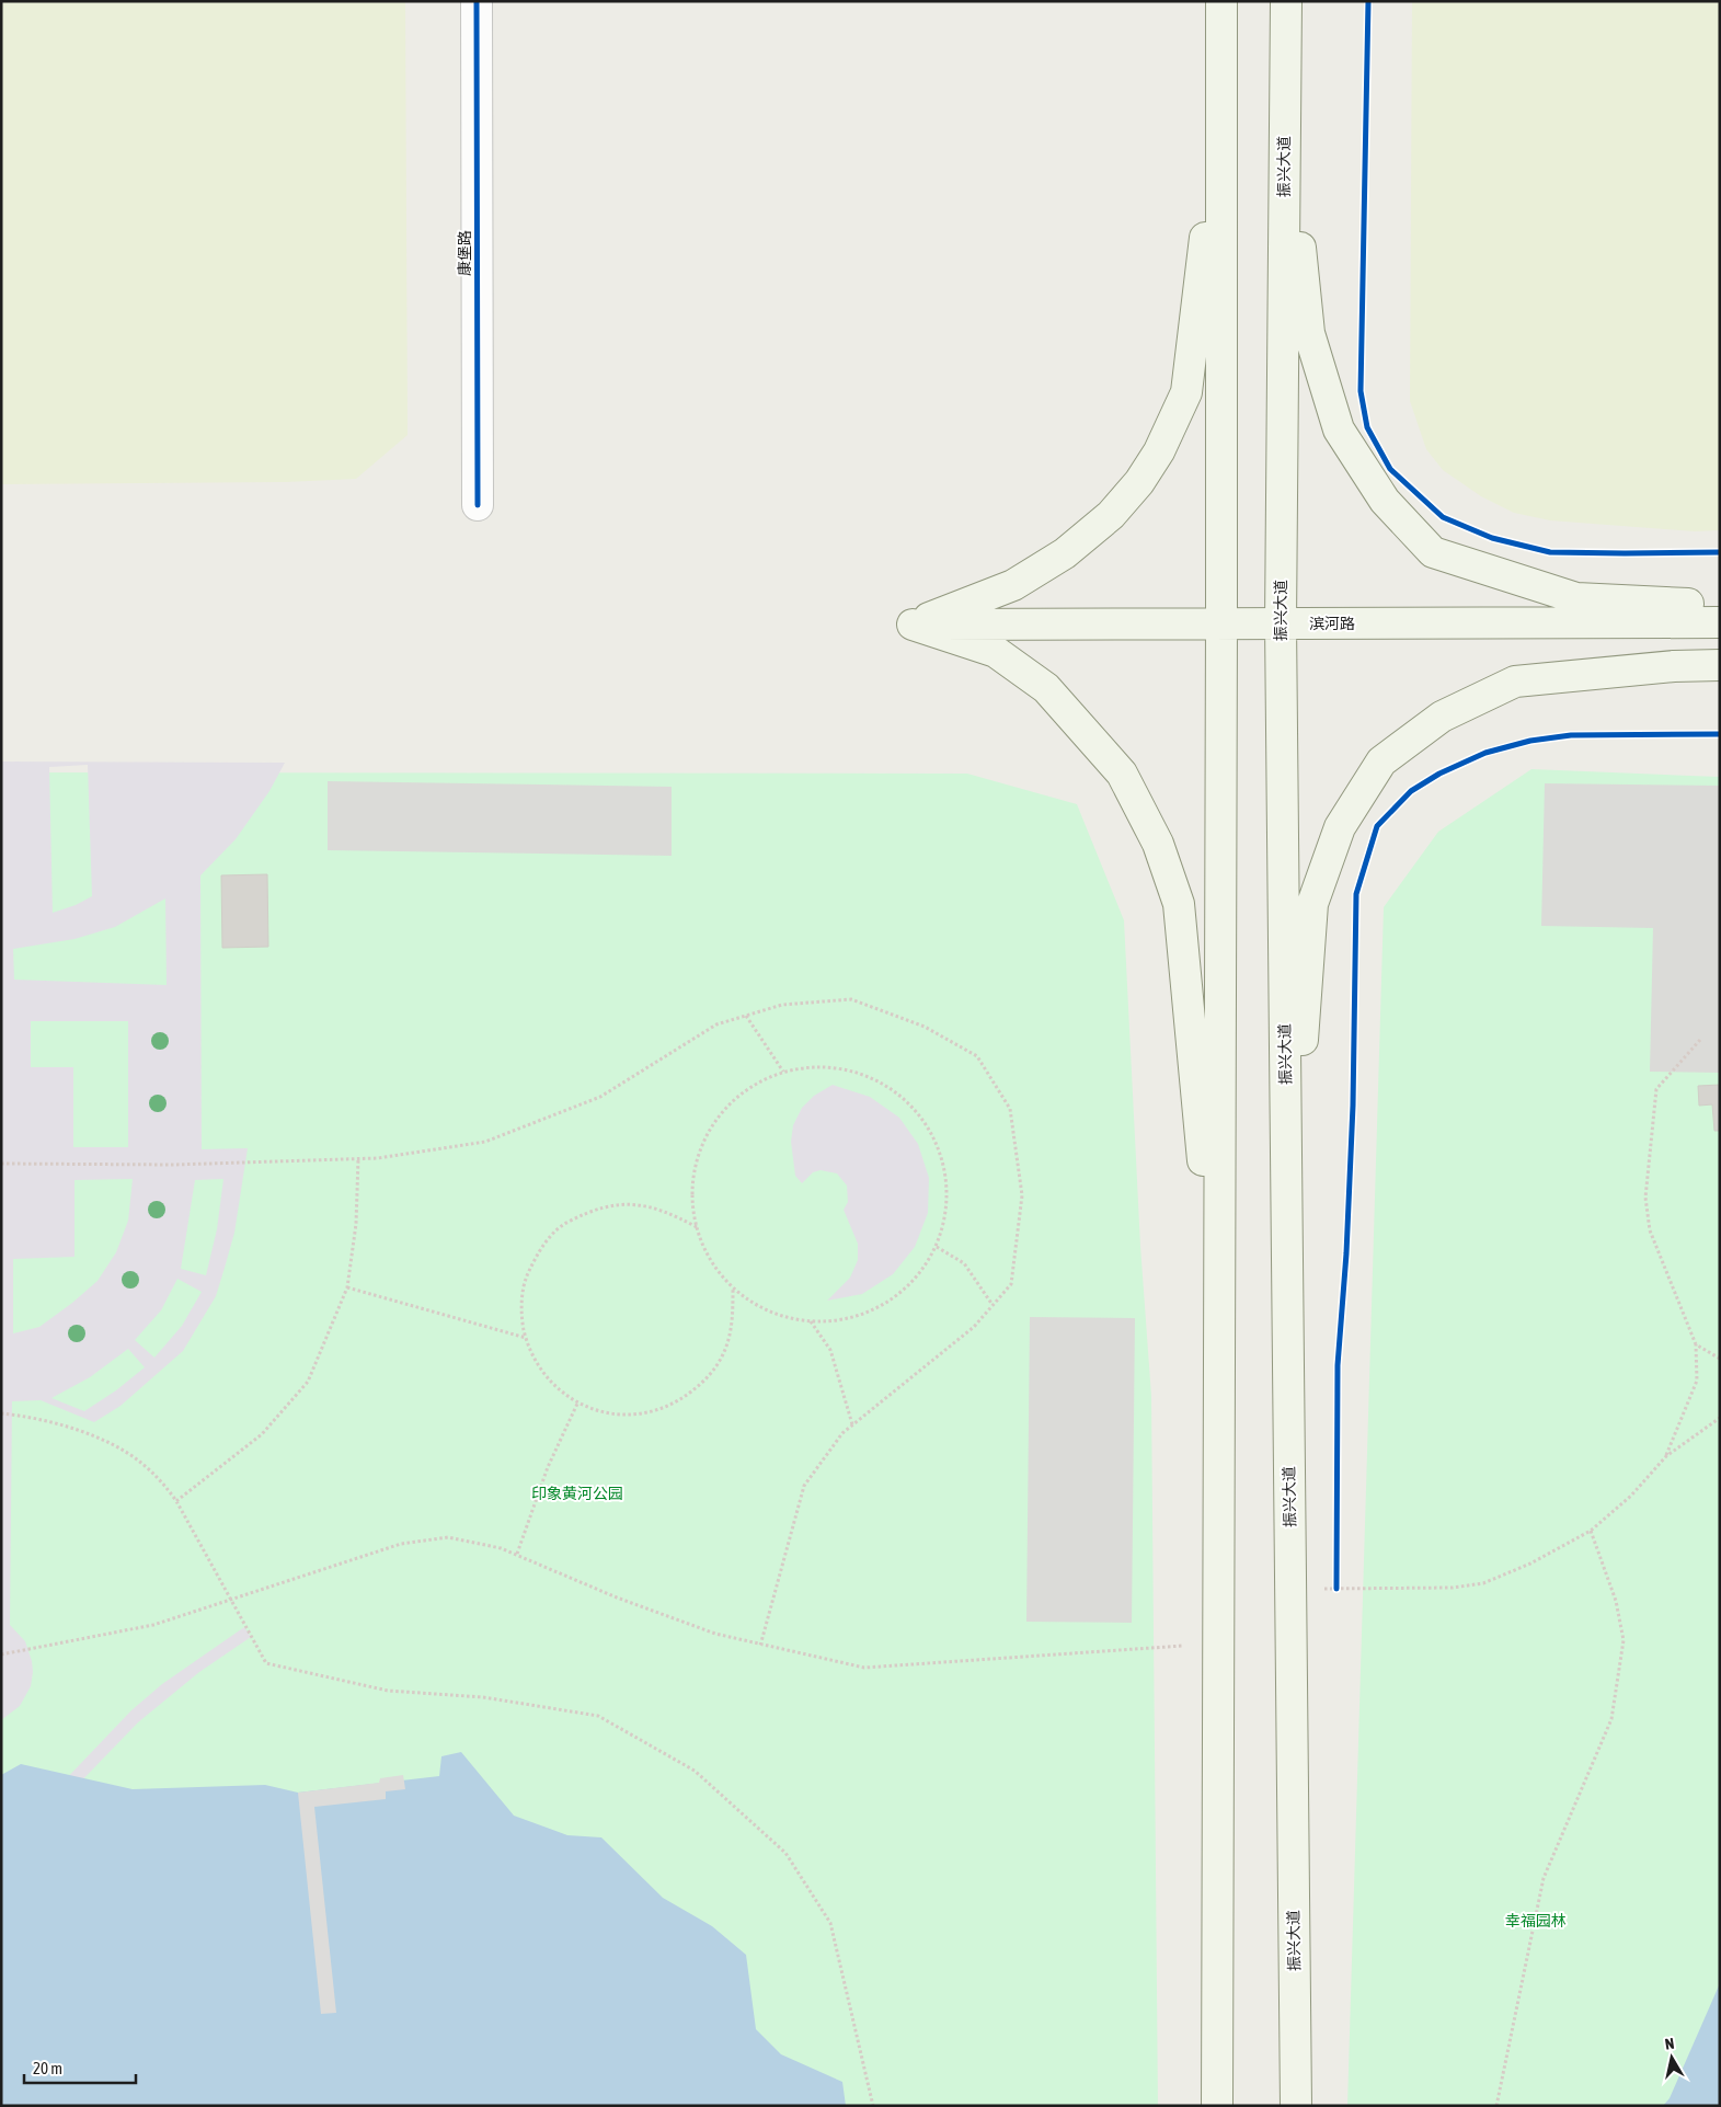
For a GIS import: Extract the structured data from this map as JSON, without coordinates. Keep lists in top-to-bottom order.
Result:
{
  "streets": {
    "main road": ["振兴大道", "滨河路"],
    "street": ["康堡路"]
  },
  "crossings": [
    ["振兴大道", "滨河路"]
  ],
  "parks": ["印象黄河公园", "幸福园林"],
  "scale_bar": "20 m",
  "north": "top"
}
